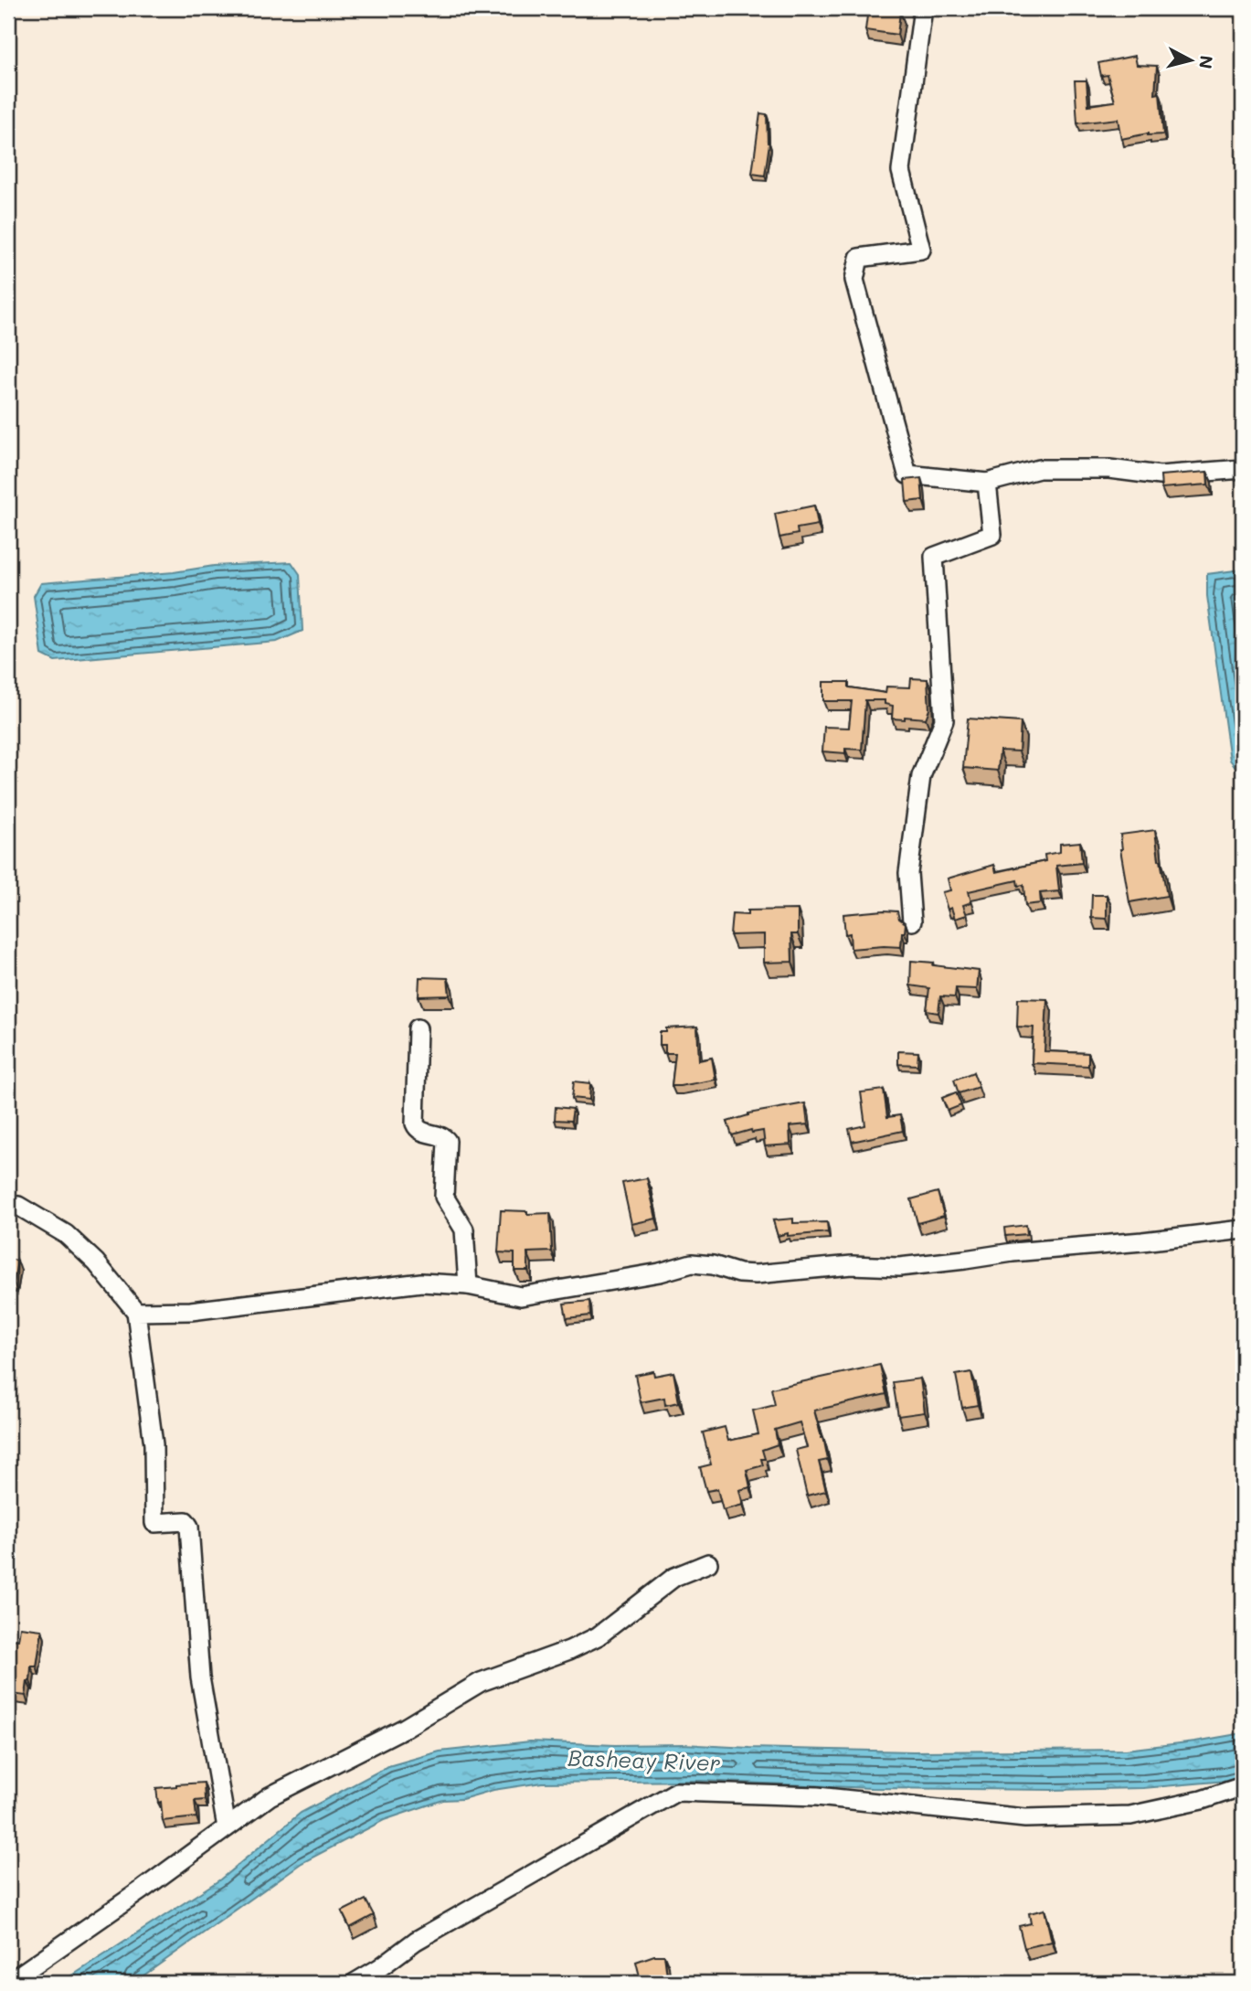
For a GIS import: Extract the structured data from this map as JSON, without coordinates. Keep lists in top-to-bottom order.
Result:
{
  "water": ["Basheay River"],
  "north": "right"
}
